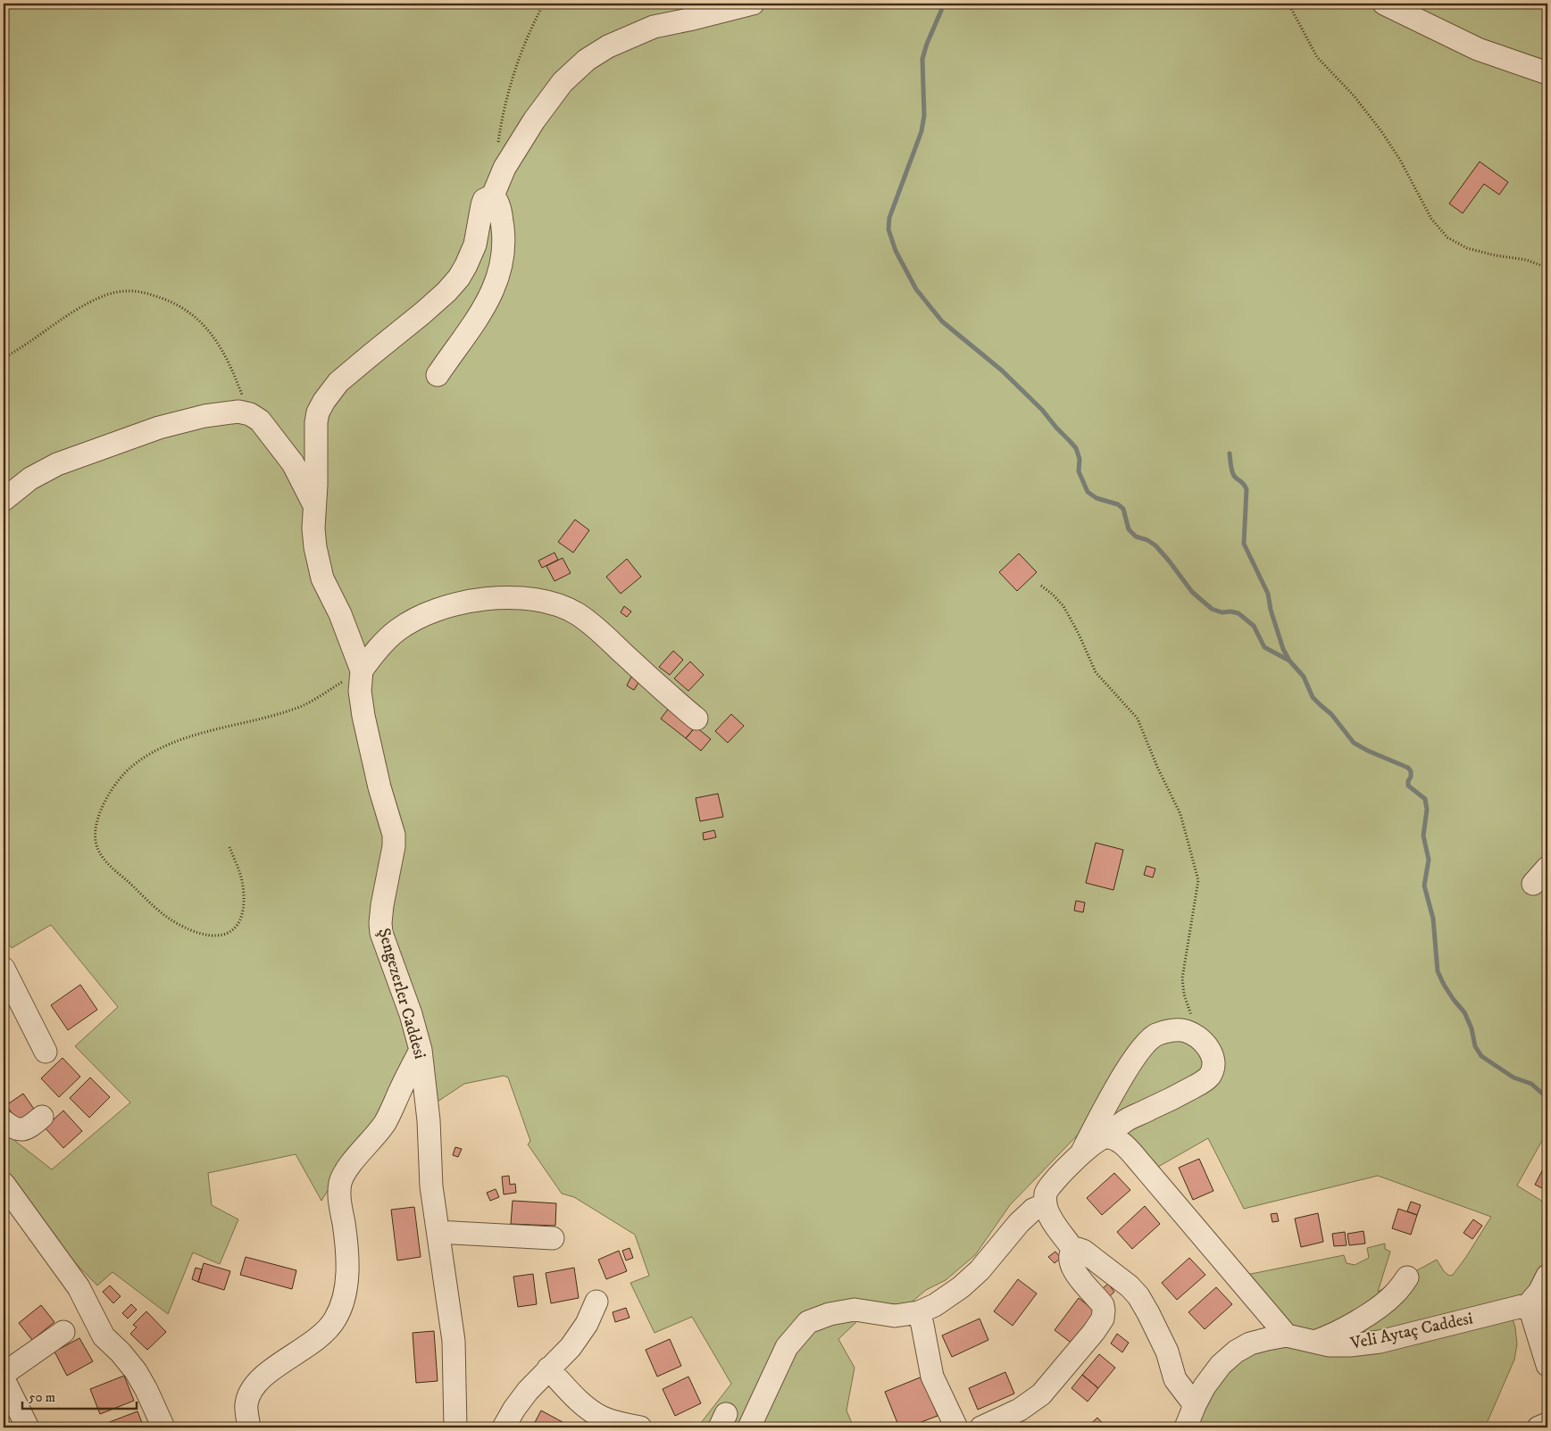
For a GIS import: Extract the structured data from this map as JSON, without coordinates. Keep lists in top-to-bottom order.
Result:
{
  "streets": {
    "street": ["Şengezerler Caddesi", "Veli Aytaç Caddesi"]
  },
  "scale_bar": "50 m"
}
